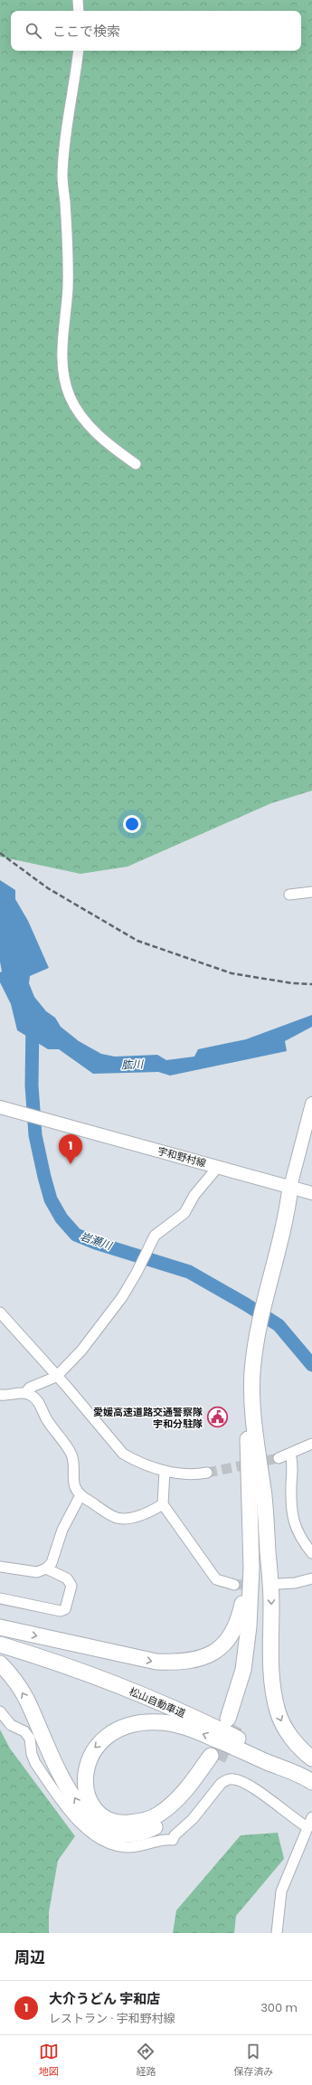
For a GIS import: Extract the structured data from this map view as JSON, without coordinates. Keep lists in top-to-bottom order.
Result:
{
  "streets": {
    "highway": ["松山自動車道"],
    "main road": ["宇和野村線"]
  },
  "water": ["肱川", "岩瀬川"],
  "places": {
    "public building": ["愛媛高速道路交通警察隊 宇和分駐隊"]
  },
  "page": {
    "search": "ここで検索",
    "pins": "1",
    "heading": "周辺",
    "list": [
      {
        "mark": "1",
        "name": "大介うどん 宇和店",
        "note": "レストラン · 宇和野村線",
        "value": "300 m"
      }
    ],
    "nav": ["地図", "経路", "保存済み"]
  }
}
